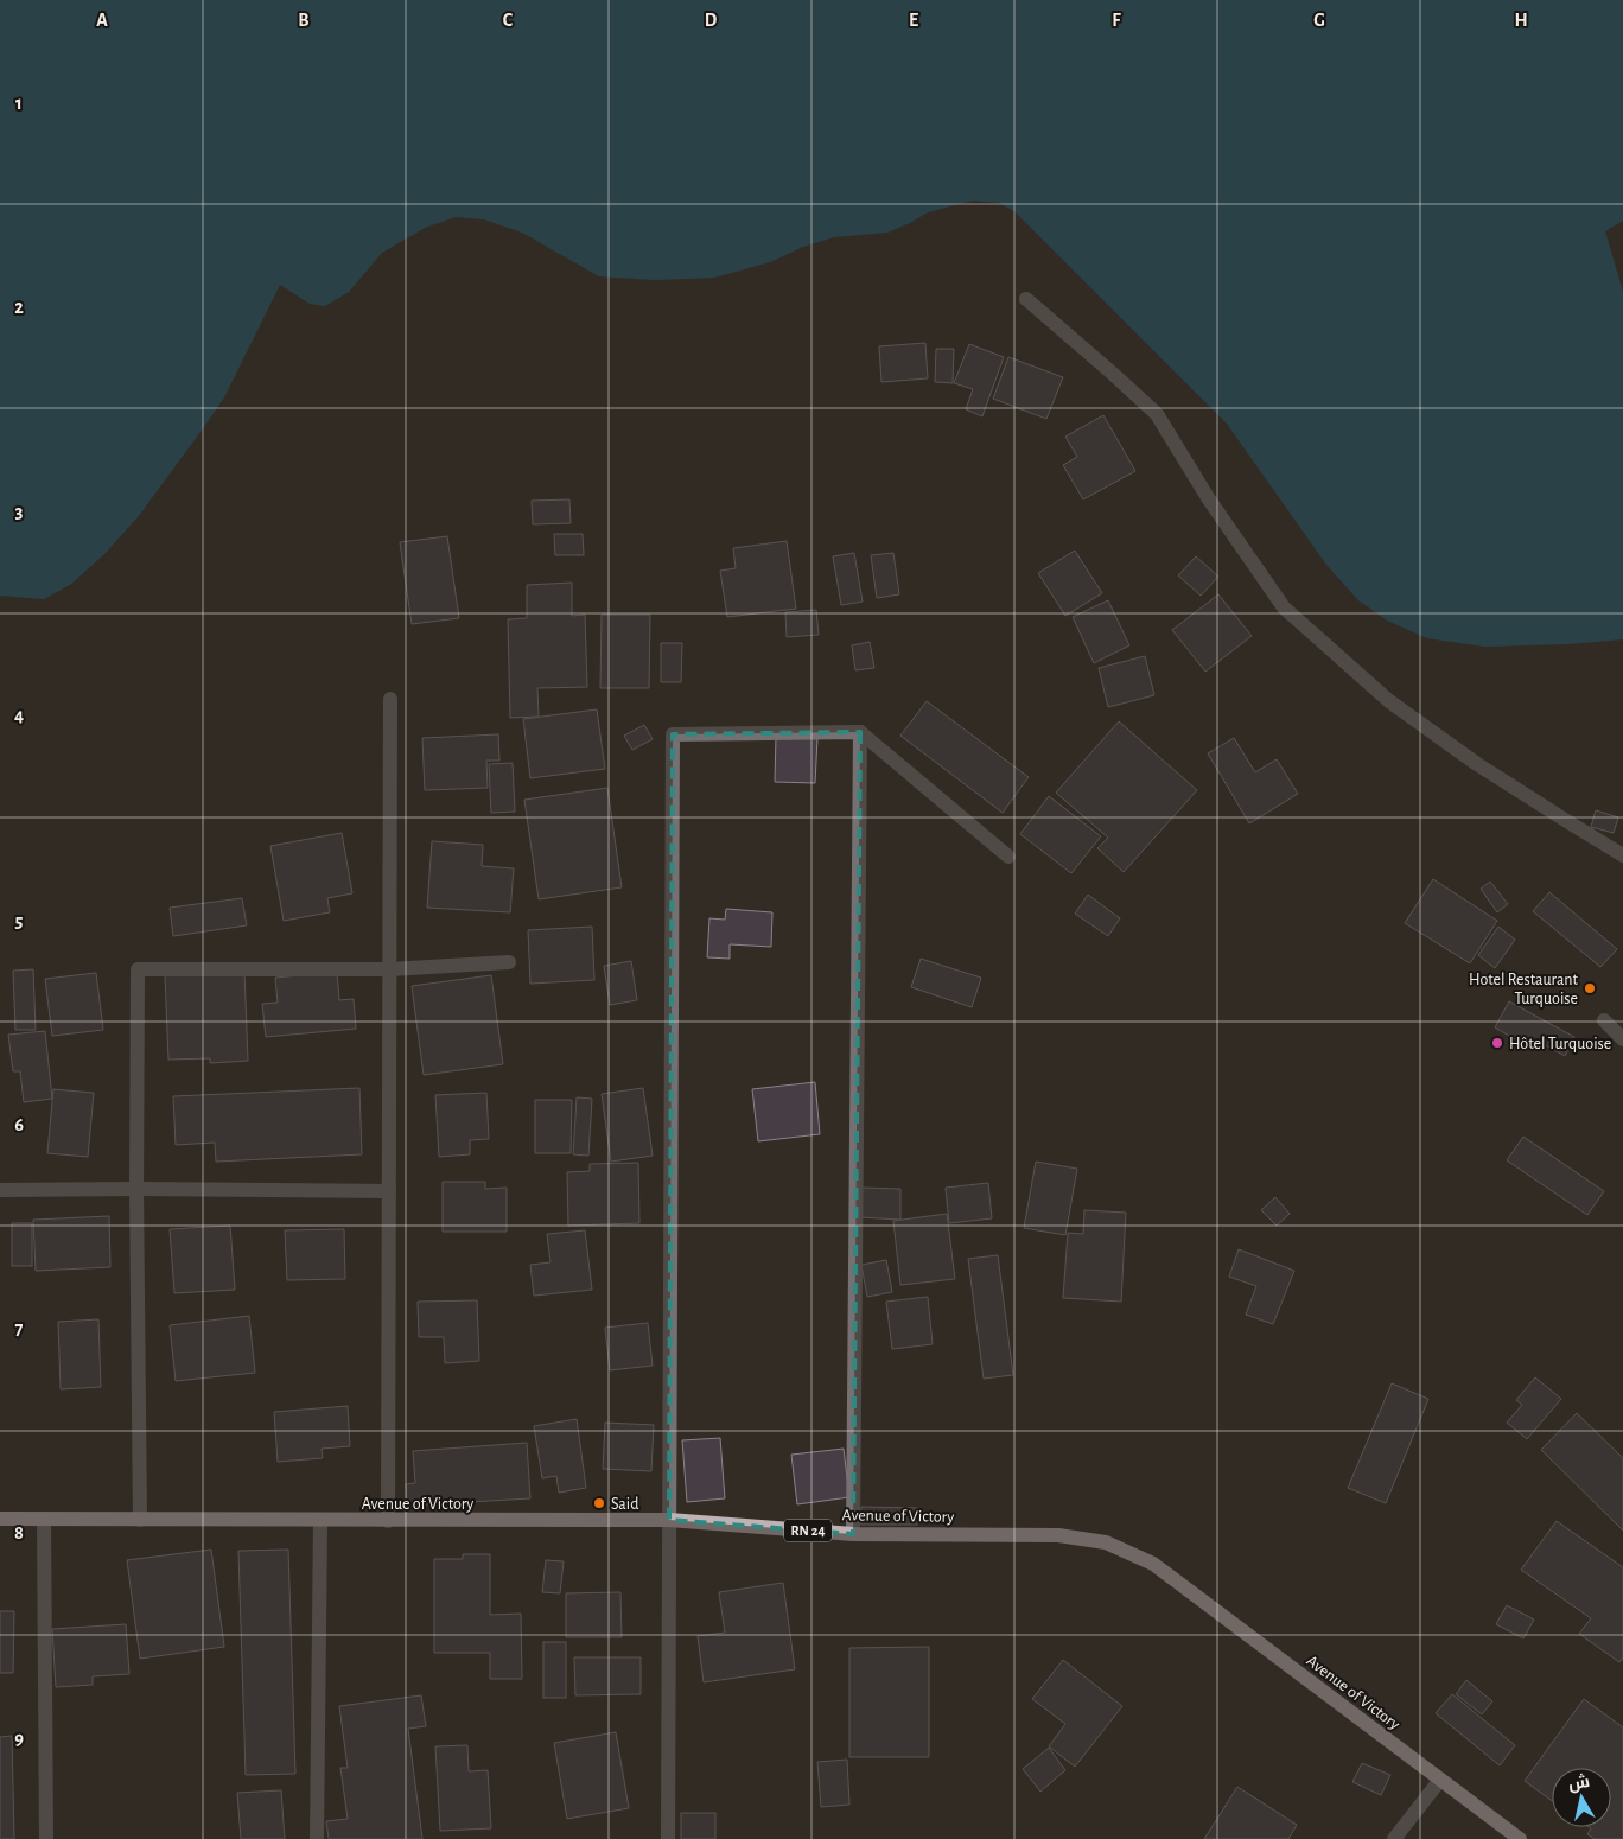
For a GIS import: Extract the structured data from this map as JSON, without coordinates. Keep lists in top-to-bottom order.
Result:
{
  "streets": {
    "main road": ["Avenue of Victory", "RN 24"]
  },
  "places": ["Hotel Restaurant Turquoise", "Hôtel Turquoise", "Said"],
  "north": "top",
  "grid": {
    "columns": [
      "A",
      "B",
      "C",
      "D",
      "E",
      "F",
      "G",
      "H"
    ],
    "rows": [
      "1",
      "2",
      "3",
      "4",
      "5",
      "6",
      "7",
      "8",
      "9"
    ]
  }
}
